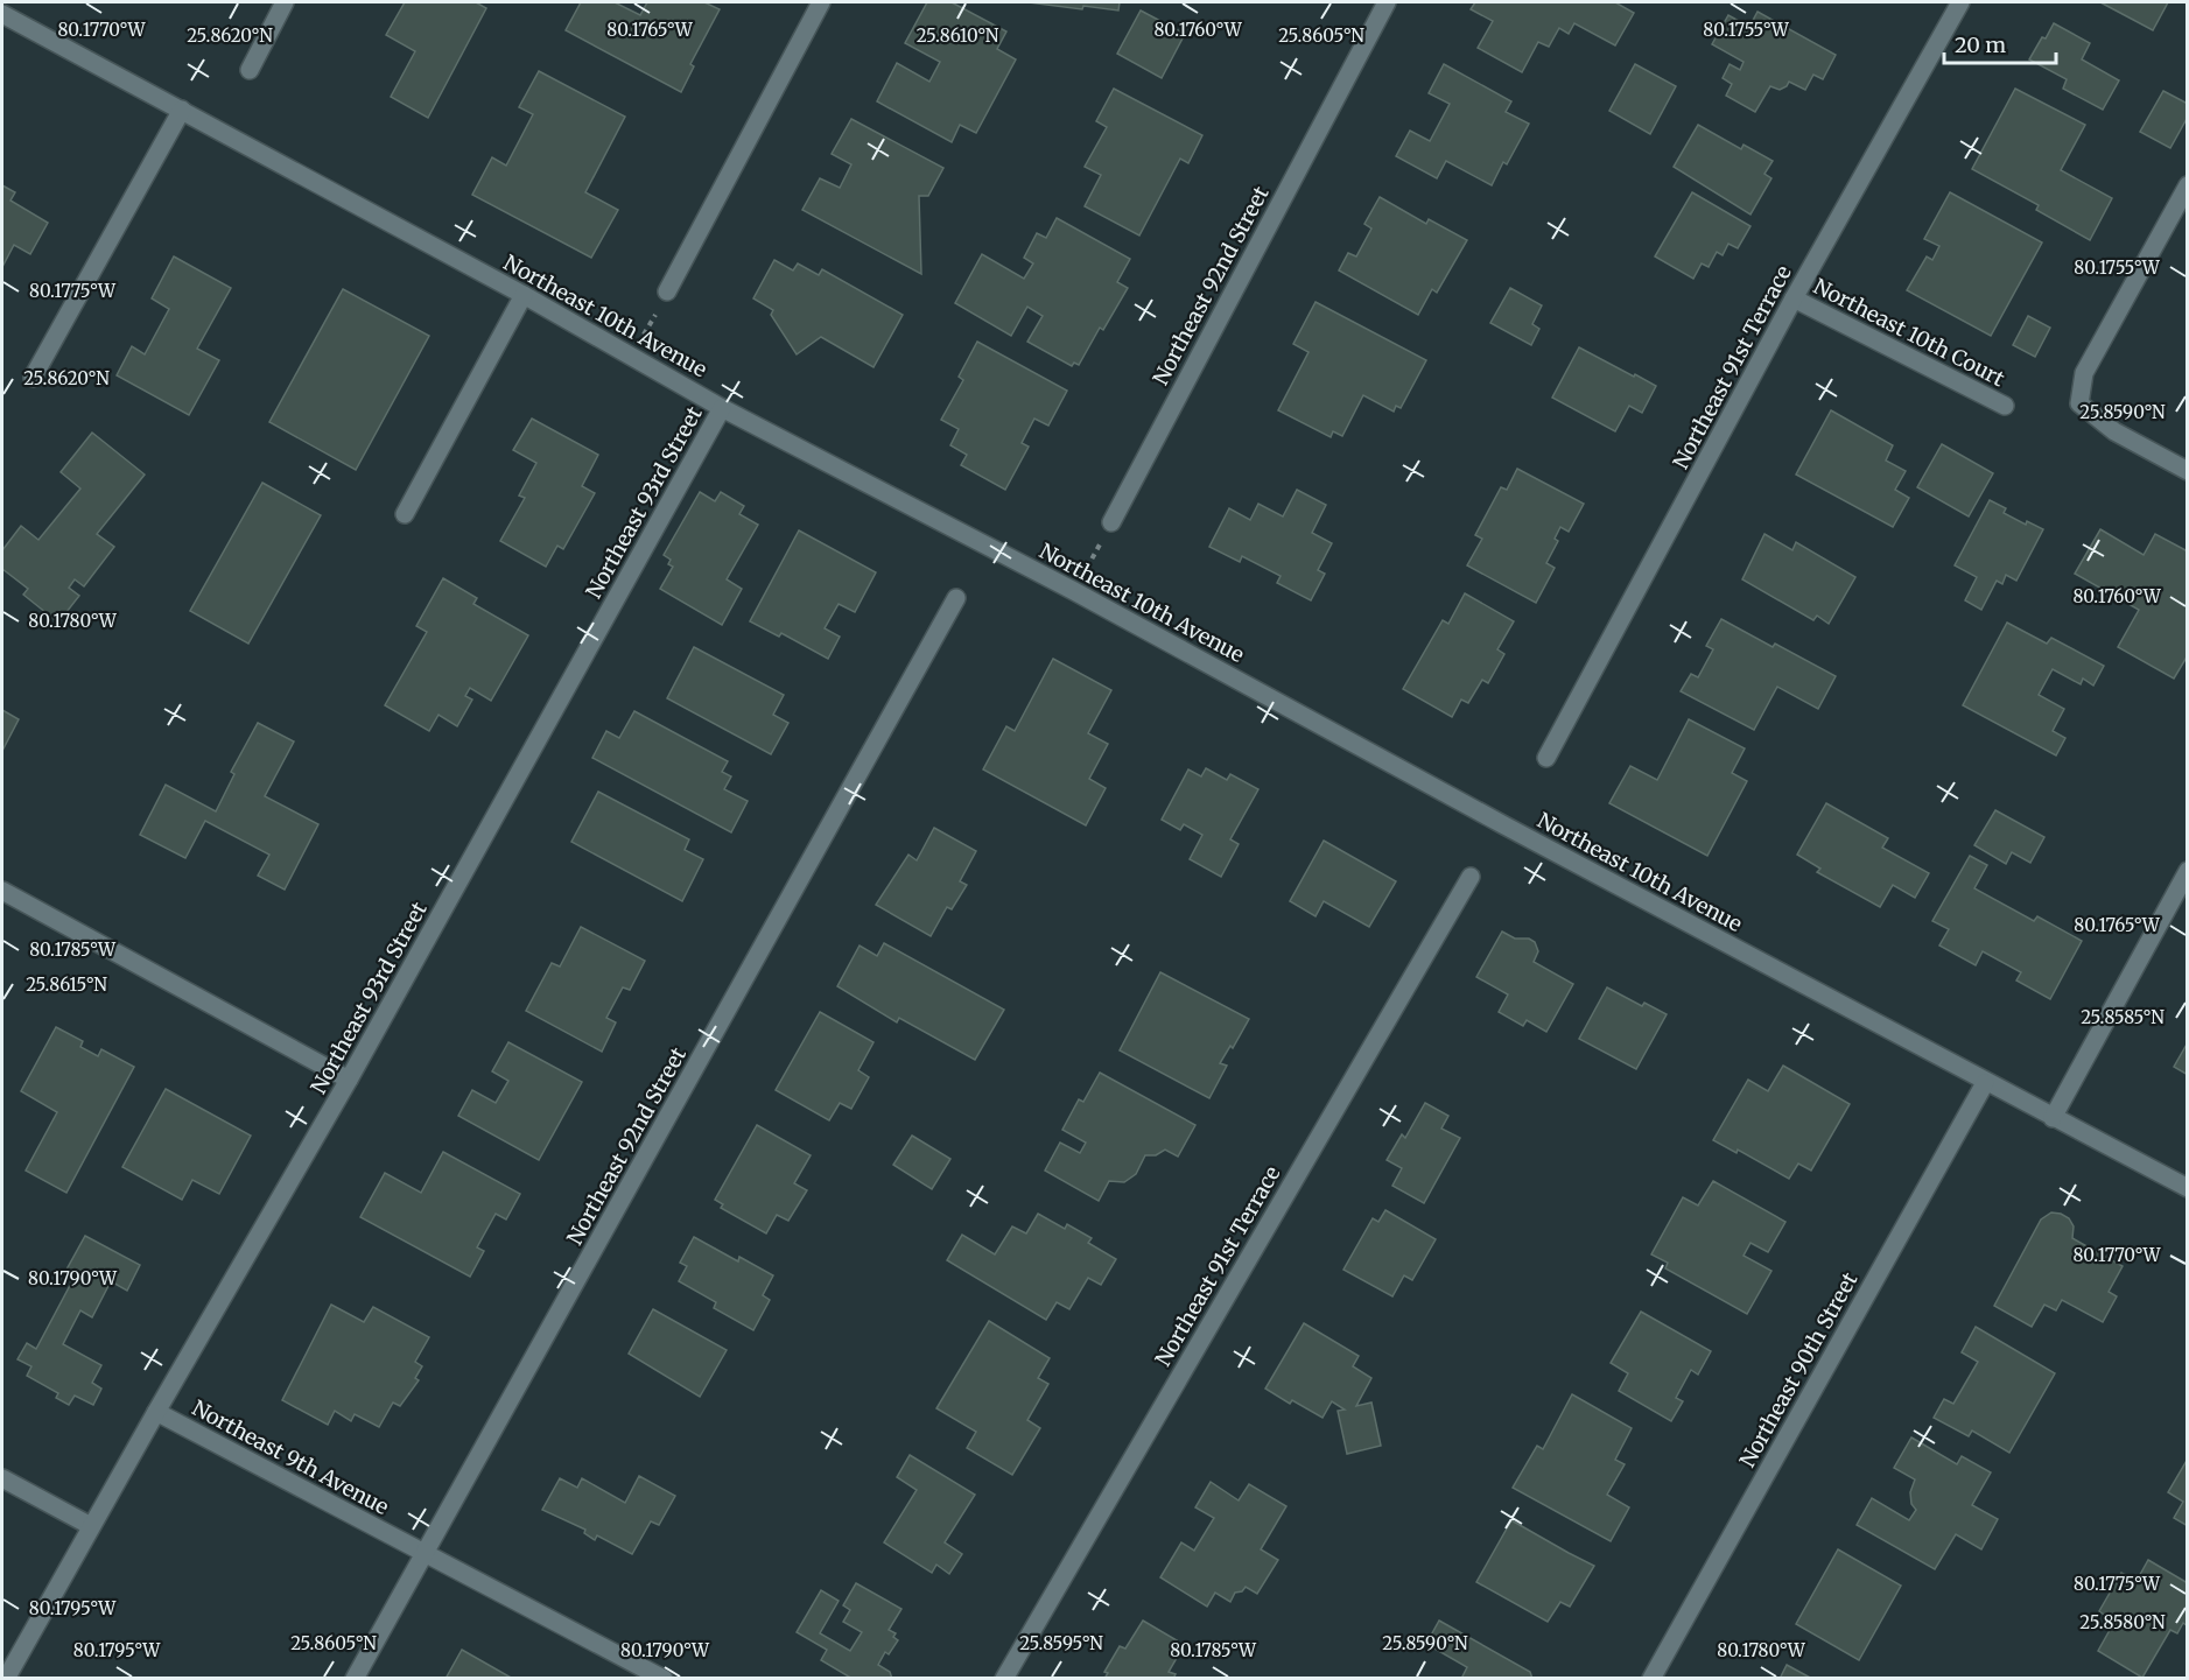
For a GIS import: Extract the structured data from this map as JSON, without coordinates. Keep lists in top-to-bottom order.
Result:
{
  "streets": {
    "street": [
      "Northeast 92nd Street",
      "Northeast 10th Avenue",
      "Northeast 10th Court",
      "Northeast 91st Terrace",
      "Northeast 93rd Street",
      "Northeast 90th Street",
      "Northeast 9th Avenue"
    ]
  },
  "crossings": [
    ["Northeast 92nd Street", "Northeast 9th Avenue"],
    ["Northeast 10th Avenue", "Northeast 93rd Street"],
    ["Northeast 10th Avenue", "Northeast 90th Street"],
    ["Northeast 10th Court", "Northeast 91st Terrace"],
    ["Northeast 93rd Street", "Northeast 9th Avenue"]
  ],
  "scale_bar": "20 m",
  "coordinates": [
    "80.1770°W",
    "80.1765°W",
    "80.1760°W",
    "80.1755°W",
    "25.8610°N",
    "25.8620°N",
    "25.8605°N",
    "80.1775°W",
    "25.8590°N",
    "80.1780°W",
    "80.1785°W",
    "25.8615°N",
    "25.8585°N",
    "80.1790°W",
    "80.1795°W",
    "25.8580°N",
    "25.8595°N"
  ]
}
